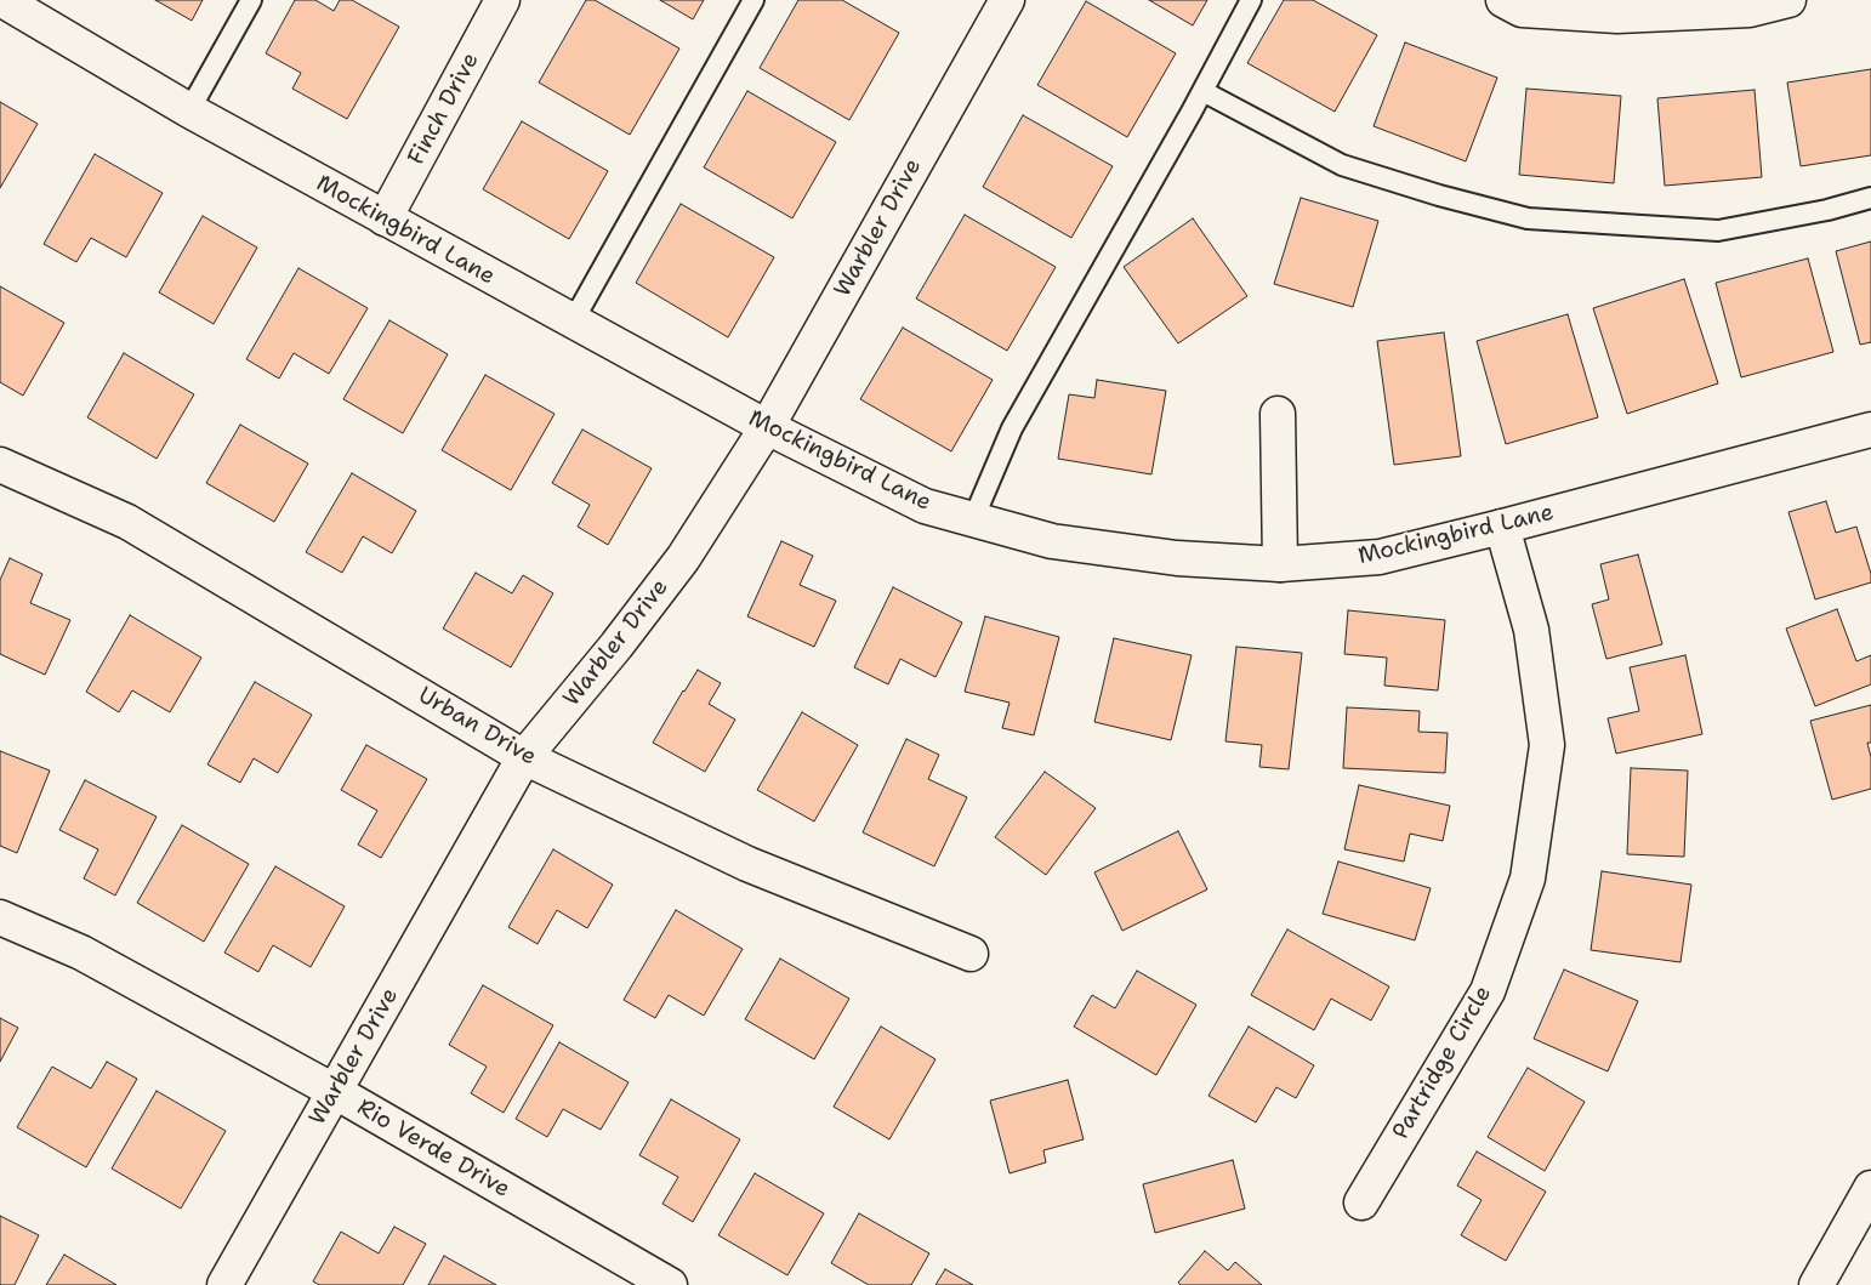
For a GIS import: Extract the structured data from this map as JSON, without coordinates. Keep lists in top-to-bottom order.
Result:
{
  "streets": {
    "street": [
      "Finch Drive",
      "Warbler Drive",
      "Mockingbird Lane",
      "Urban Drive",
      "Partridge Circle",
      "Rio Verde Drive"
    ]
  },
  "crossings": [
    ["Finch Drive", "Mockingbird Lane"],
    ["Warbler Drive", "Mockingbird Lane"],
    ["Warbler Drive", "Urban Drive"],
    ["Warbler Drive", "Rio Verde Drive"],
    ["Mockingbird Lane", "Partridge Circle"]
  ]
}
